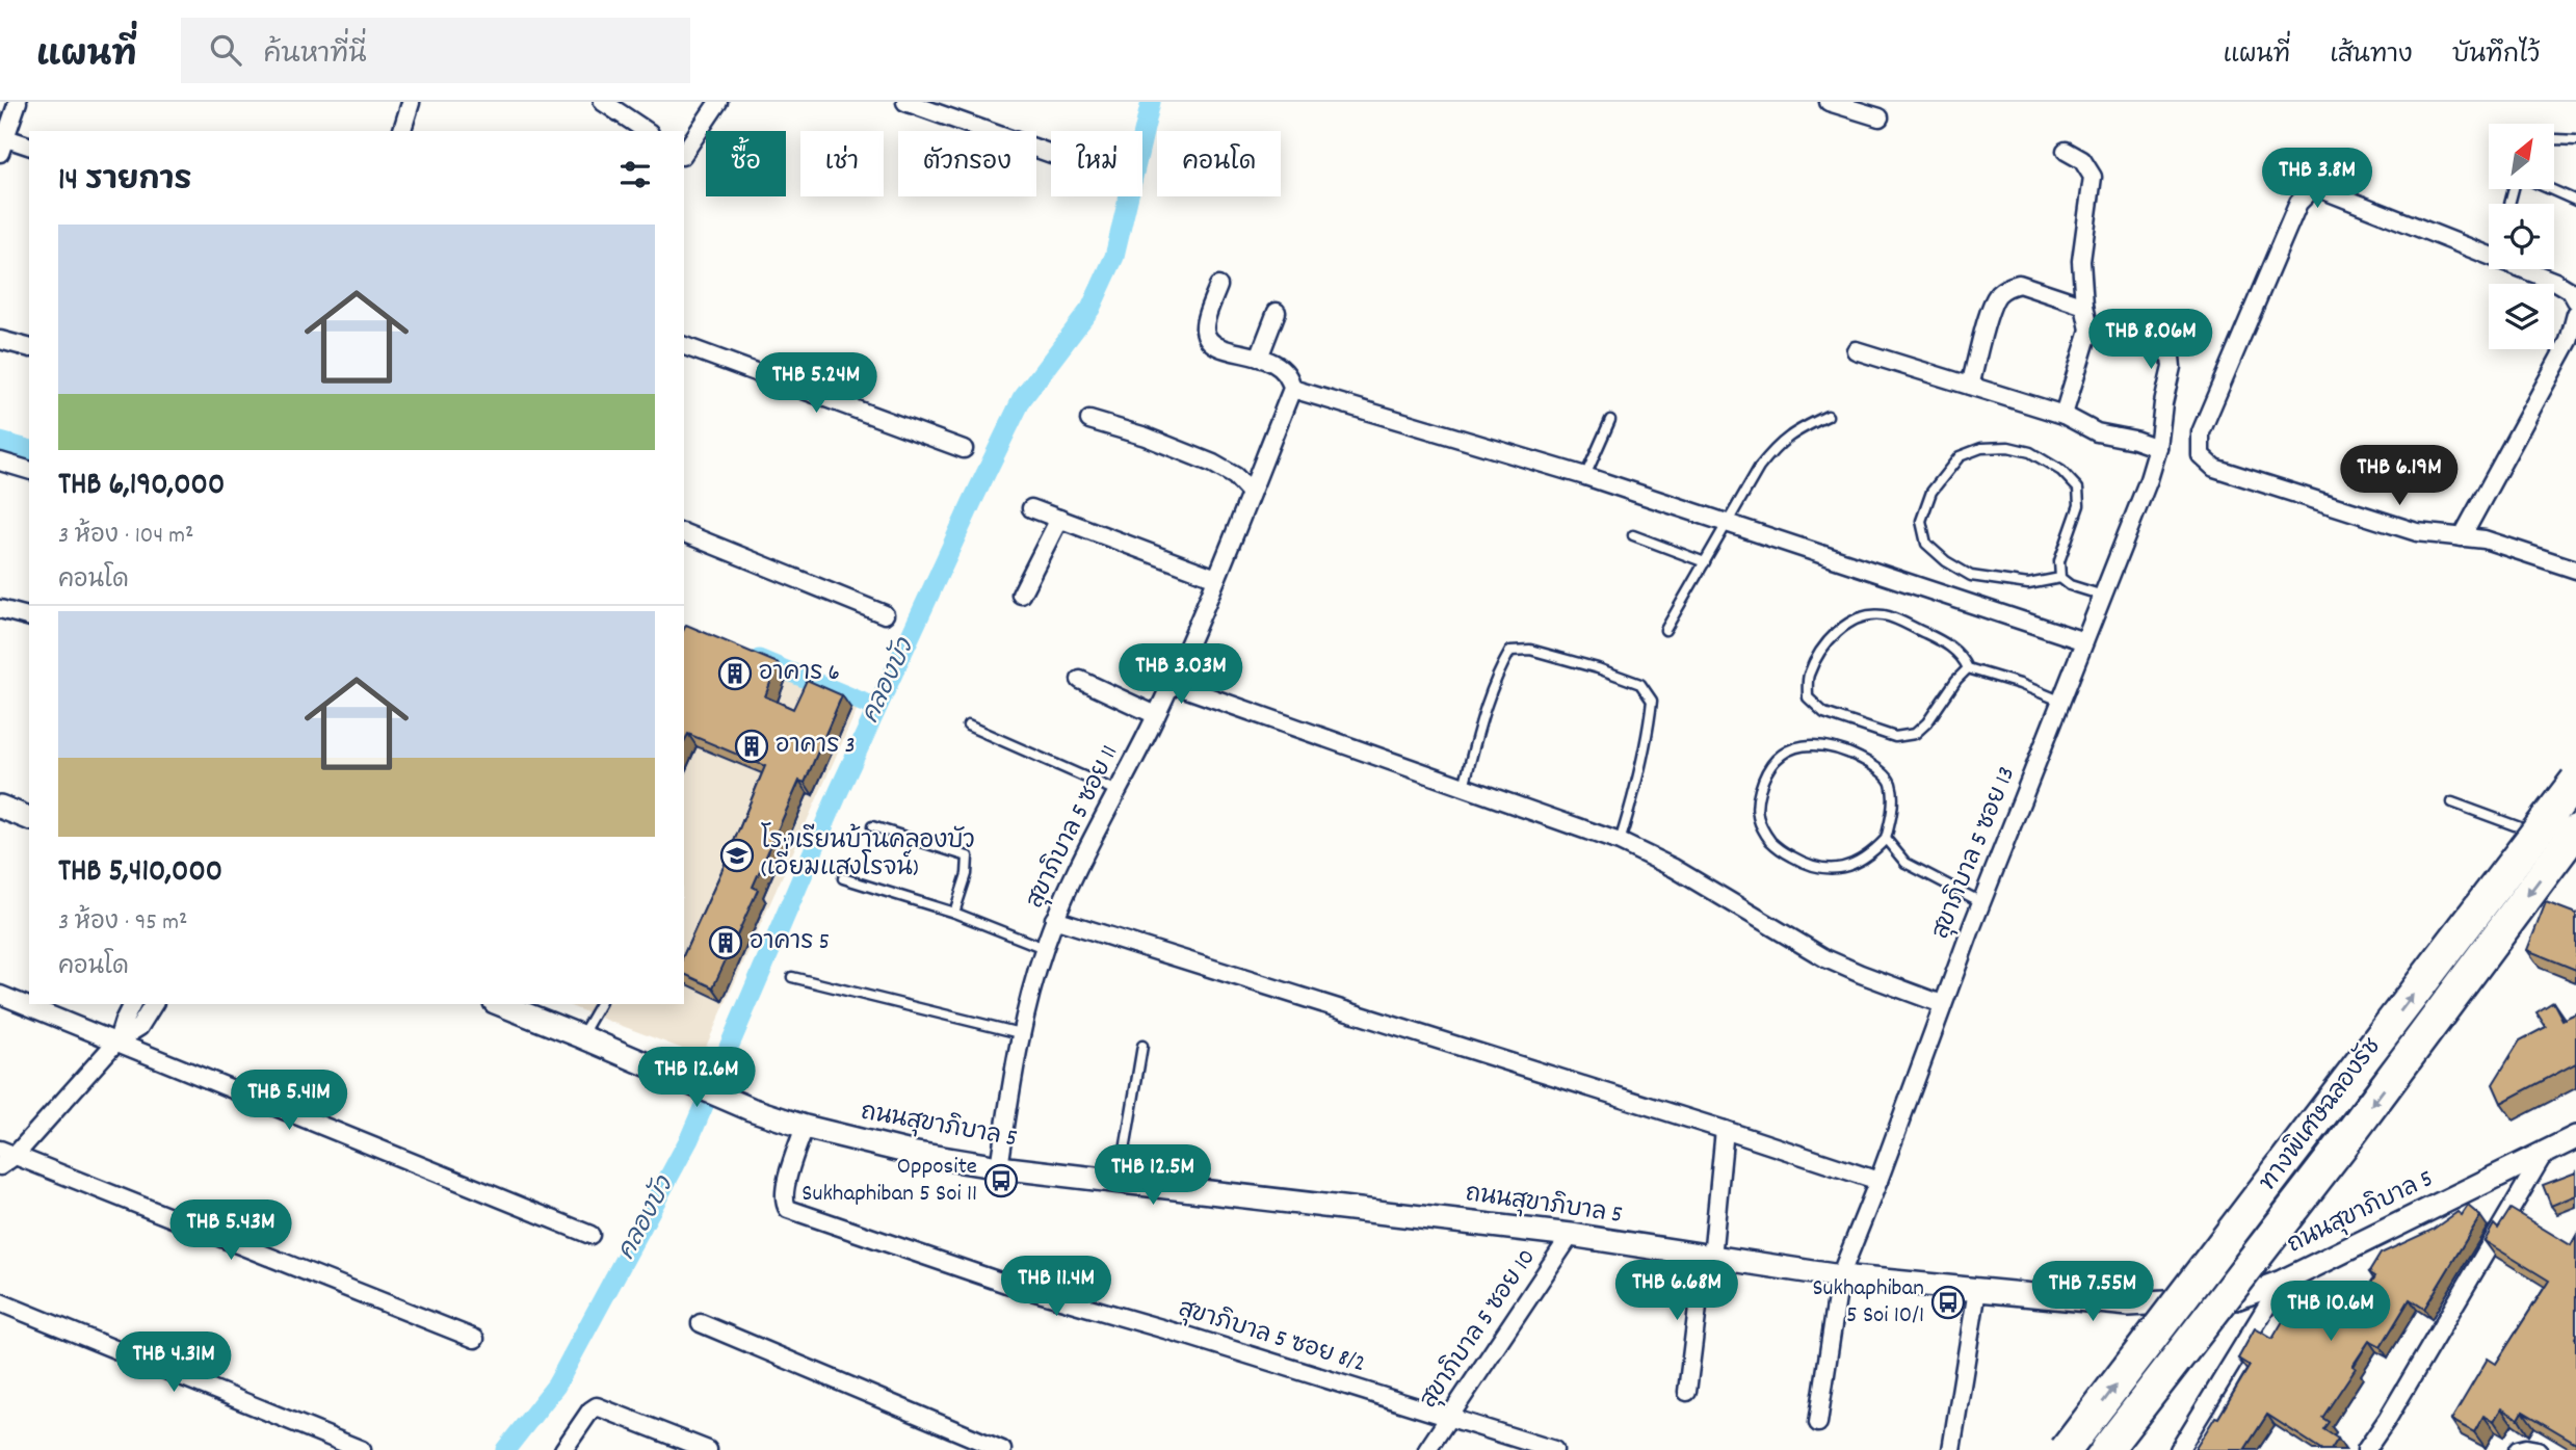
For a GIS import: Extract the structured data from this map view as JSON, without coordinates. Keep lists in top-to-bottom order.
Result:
{
  "streets": {
    "highway": ["ทางพิเศษฉลองรัช"],
    "street": [
      "สุขาภิบาล 5 ซอย 11",
      "สุขาภิบาล 5 ซอย 13",
      "ถนนสุขาภิบาล 5",
      "สุขาภิบาล 5 ซอย 10",
      "สุขาภิบาล 5 ซอย 8/2"
    ]
  },
  "crossings": [
    ["สุขาภิบาล 5 ซอย 11", "ถนนสุขาภิบาล 5"],
    ["สุขาภิบาล 5 ซอย 13", "ถนนสุขาภิบาล 5"],
    ["ถนนสุขาภิบาล 5", "สุขาภิบาล 5 ซอย 10"],
    ["ถนนสุขาภิบาล 5", "สุขาภิบาล 5 ซอย 8/2"],
    ["สุขาภิบาล 5 ซอย 10", "สุขาภิบาล 5 ซอย 8/2"]
  ],
  "water": ["คลองบัว"],
  "places": {
    "building": ["อาคาร 6", "อาคาร 3", "อาคาร 5"],
    "school or university": ["โรงเรียนบ้านคลองบัว (เอี่ยมแสงโรจน์)"],
    "bus stop": ["Opposite Sukhaphiban 5 Soi 11", "Sukhaphiban 5 Soi 10/1"]
  },
  "north": "top right",
  "page": {
    "header": "แผนที่",
    "search": "ค้นหาที่นี่",
    "nav": ["แผนที่", "เส้นทาง", "บันทึกไว้"],
    "chip": [
      "ซื้อ",
      "เช่า",
      "ตัวกรอง",
      "ใหม่",
      "คอนโด"
    ],
    "heading": "14 รายการ",
    "price": [
      "THB 3.8M",
      "THB 8.06M",
      "THB 5.24M",
      "THB 6.19M",
      "THB 3.03M",
      "THB 12.6M",
      "THB 5.41M",
      "THB 12.5M",
      "THB 5.43M",
      "THB 11.4M",
      "THB 6.68M",
      "THB 7.55M",
      "THB 10.6M",
      "THB 4.31M"
    ],
    "list": [
      {
        "name": "THB 6,190,000",
        "note": "3 ห้อง · 104 m² · คอนโด"
      },
      {
        "name": "THB 5,410,000",
        "note": "3 ห้อง · 95 m² · คอนโด"
      }
    ]
  }
}
